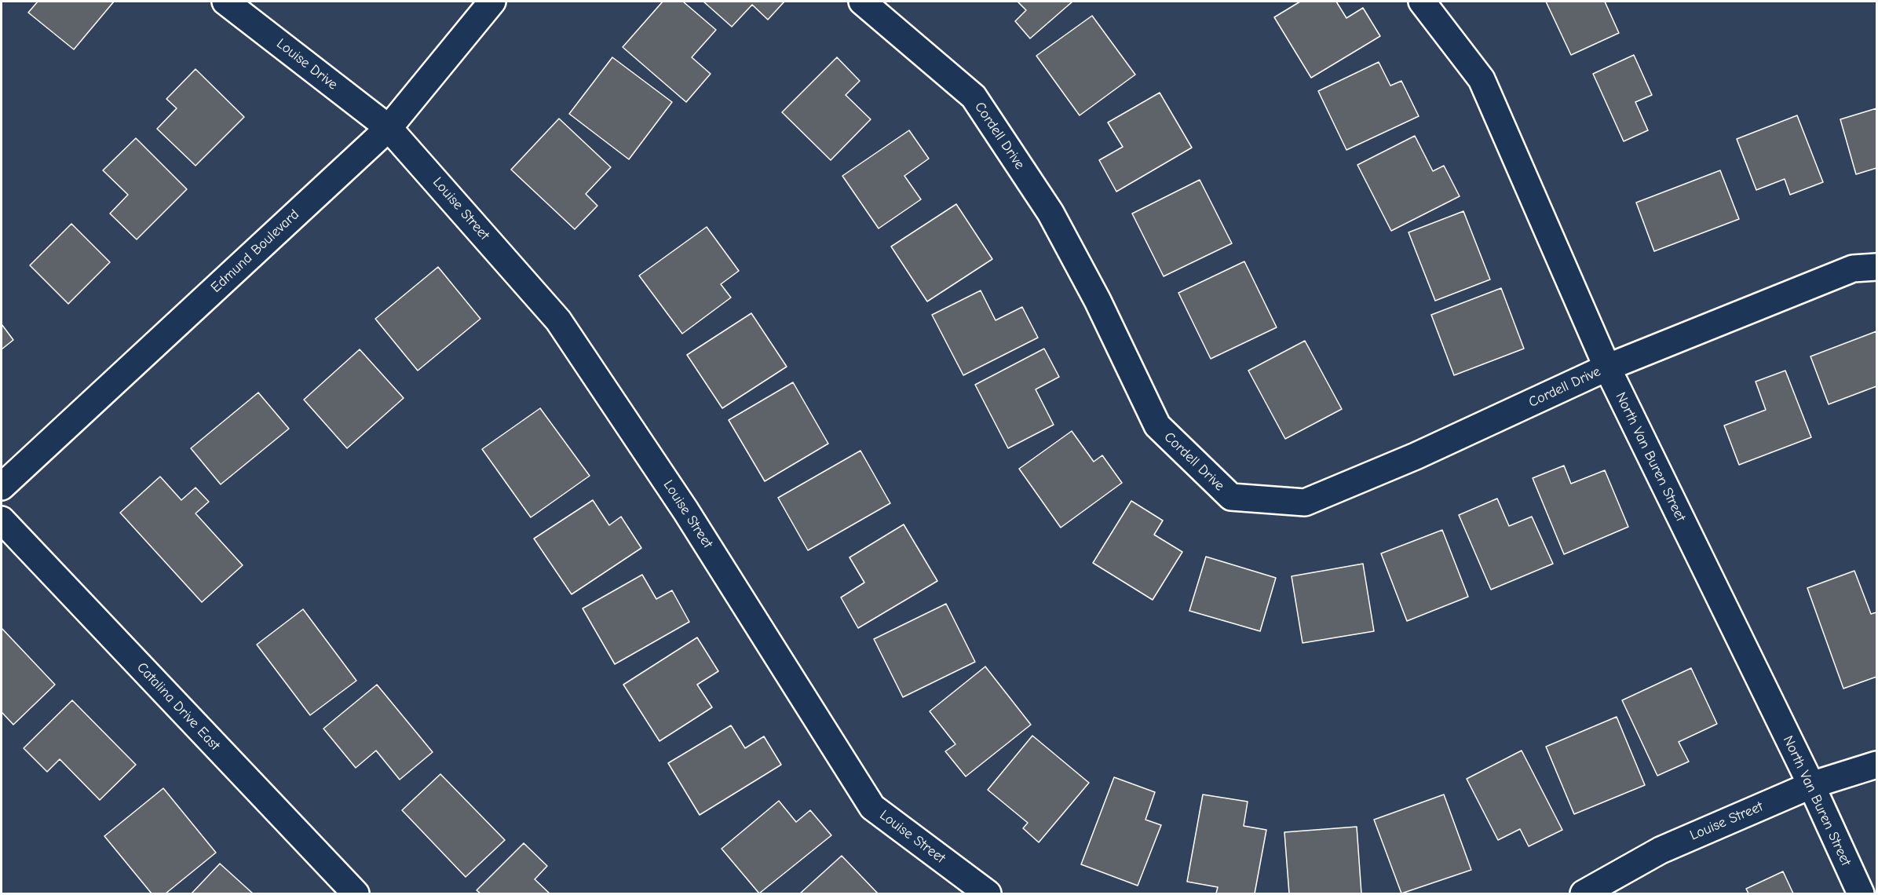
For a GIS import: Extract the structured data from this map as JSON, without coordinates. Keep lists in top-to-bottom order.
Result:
{
  "streets": {
    "street": [
      "Louise Drive",
      "Cordell Drive",
      "Louise Street",
      "Edmund Boulevard",
      "North Van Buren Street",
      "Catalina Drive East"
    ]
  },
  "crossings": [
    ["Louise Drive", "Louise Street"],
    ["Louise Drive", "Edmund Boulevard"],
    ["Cordell Drive", "North Van Buren Street"],
    ["Louise Street", "Edmund Boulevard"],
    ["Louise Street", "North Van Buren Street"]
  ]
}
